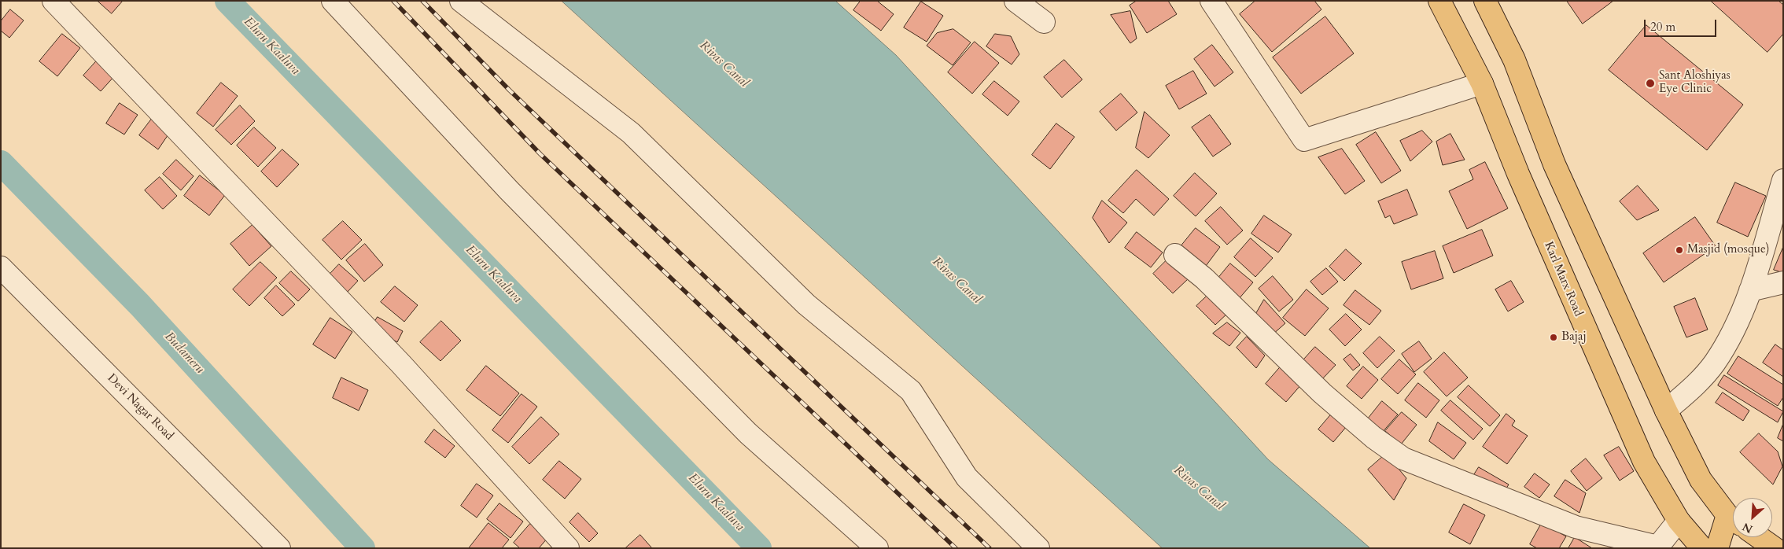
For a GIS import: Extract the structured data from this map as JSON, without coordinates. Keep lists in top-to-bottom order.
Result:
{
  "streets": {
    "main road": ["Karl Marx Road"],
    "street": ["Devi Nagar Road"]
  },
  "water": ["Eluru Kaaluva", "Rivas Canal", "Budameru"],
  "places": ["Sant Aloshiyas Eye Clinic", "Masjid (mosque)", "Bajaj"],
  "scale_bar": "20 m",
  "north": "bottom left"
}
